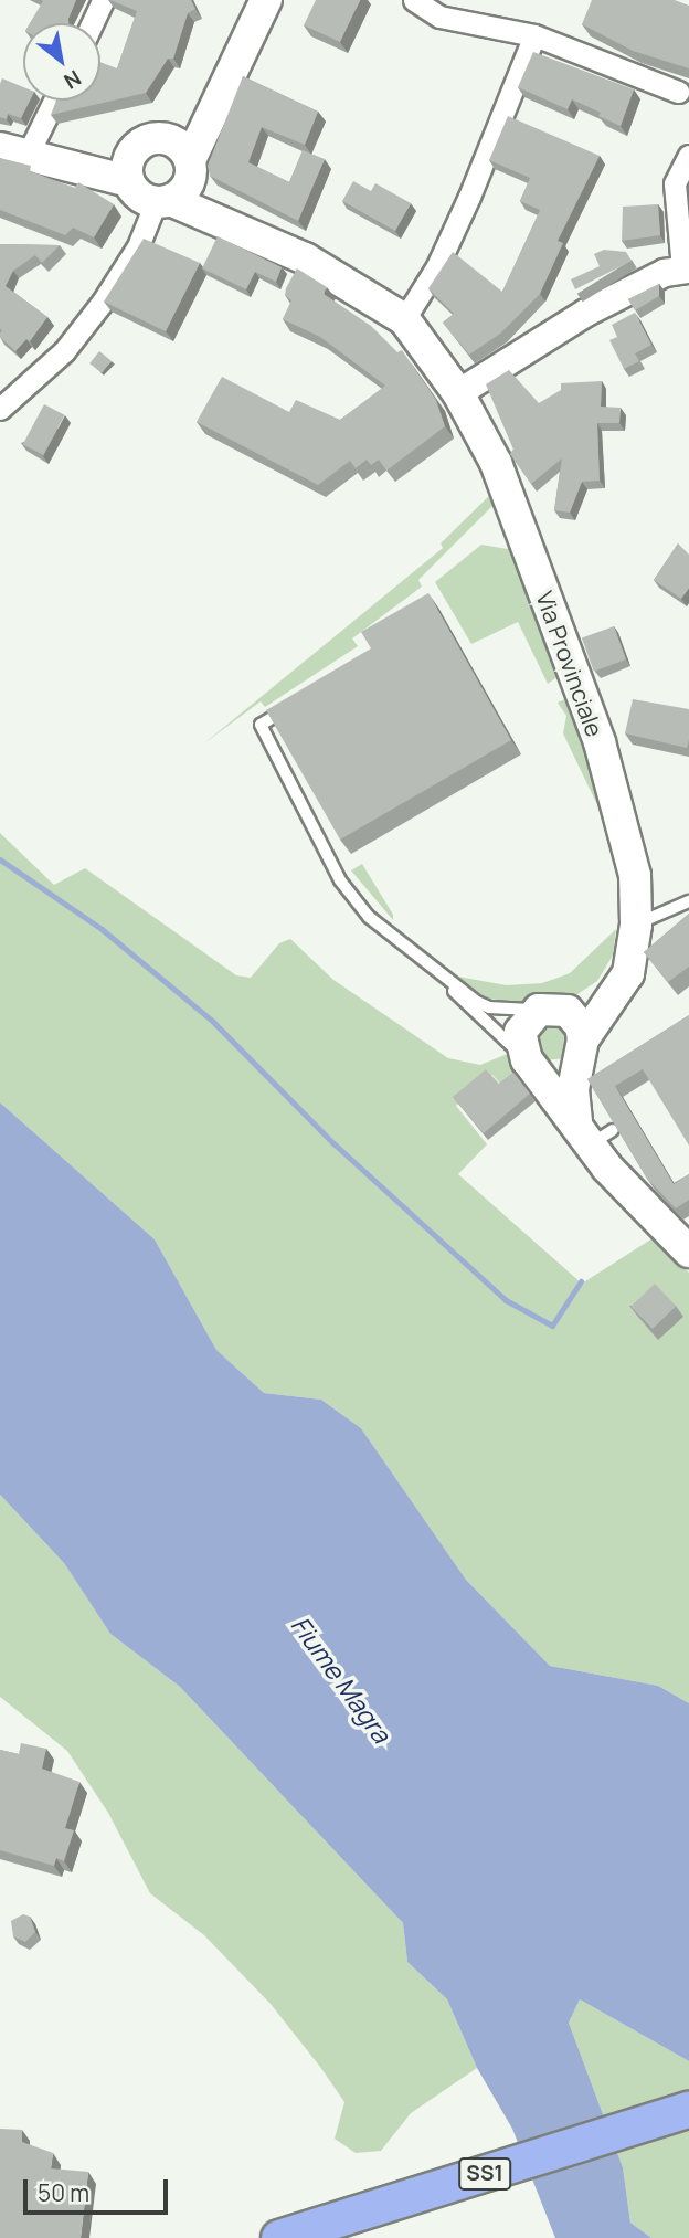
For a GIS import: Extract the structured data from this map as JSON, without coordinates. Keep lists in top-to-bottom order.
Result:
{
  "streets": {
    "main road": ["Via Provinciale", "SS1"]
  },
  "water": ["Fiume Magra"],
  "scale_bar": "50 m",
  "north": "bottom right"
}
